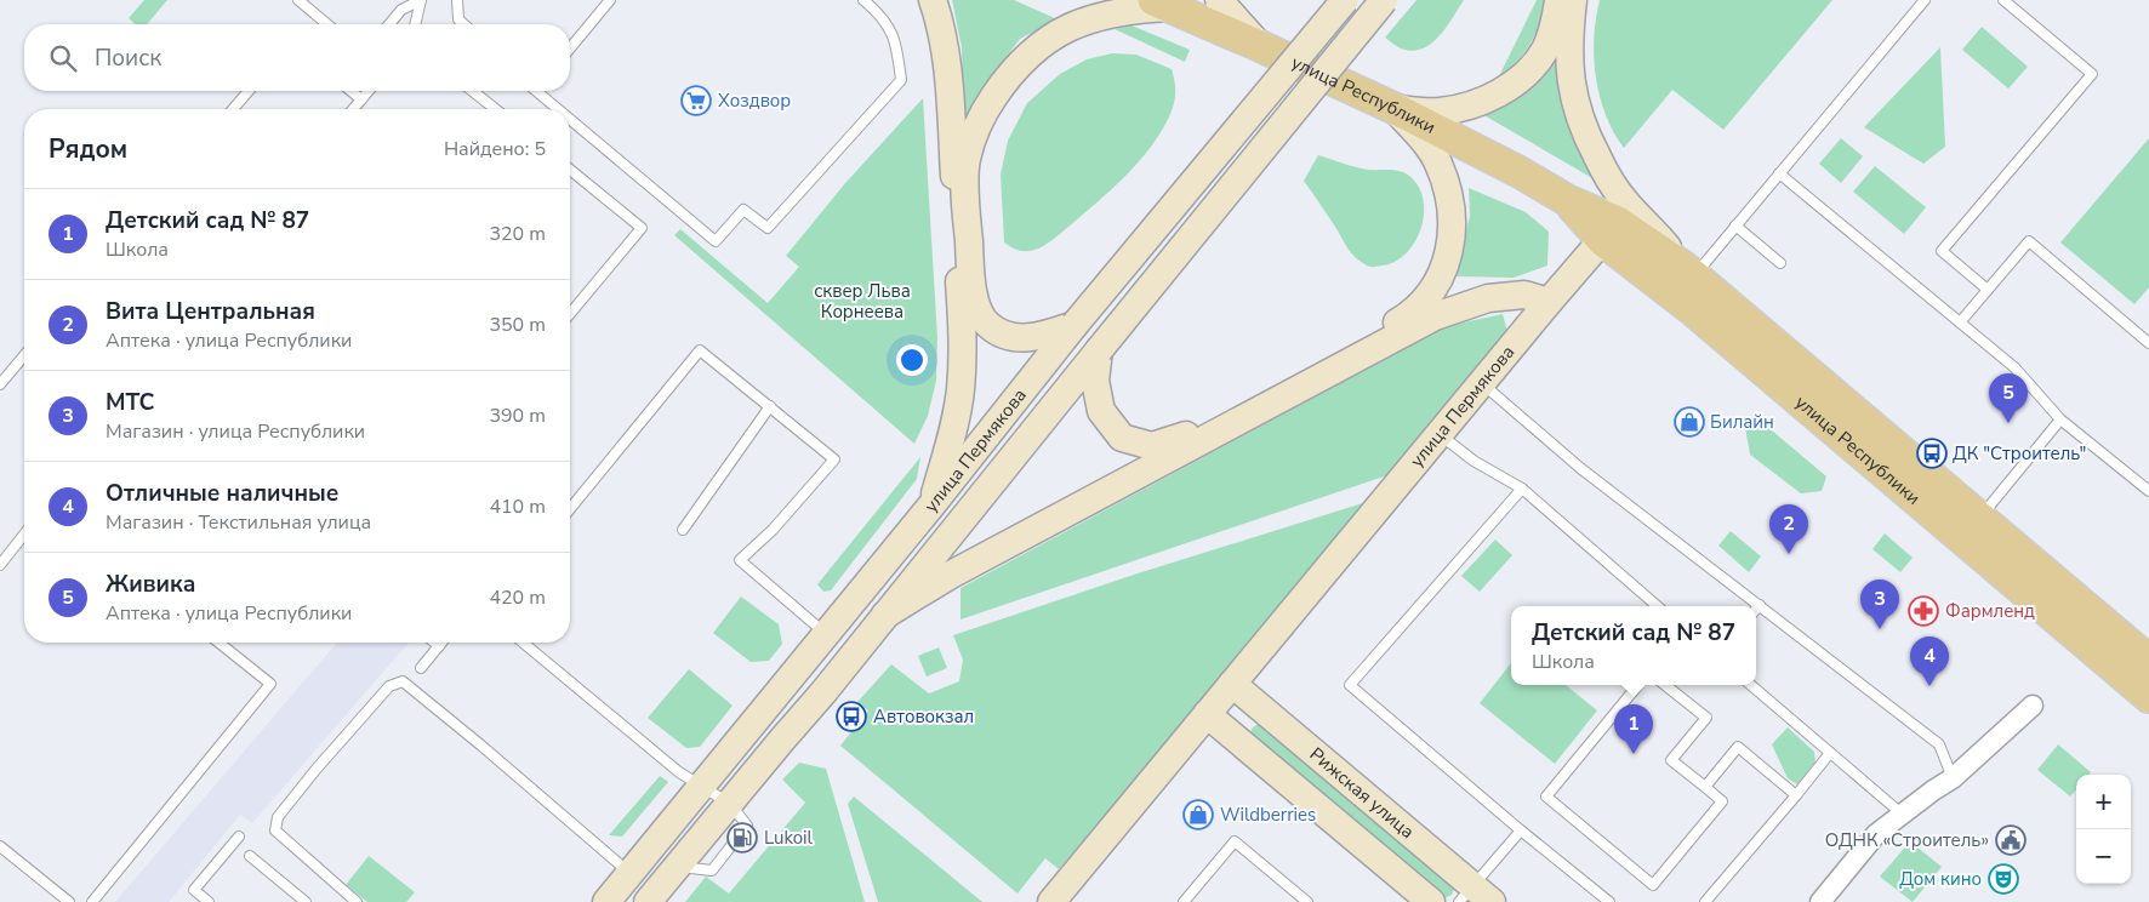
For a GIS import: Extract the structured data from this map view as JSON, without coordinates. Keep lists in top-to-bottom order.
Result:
{
  "streets": {
    "main road": ["улица Республики", "улица Пермякова", "Рижская улица"]
  },
  "crossings": [
    ["улица Республики", "улица Пермякова"],
    ["улица Пермякова", "Рижская улица"]
  ],
  "parks": ["сквер Льва Корнеева"],
  "places": {
    "supermarket": ["Хоздвор"],
    "shop": ["Билайн", "Wildberries"],
    "bus stop": ["ДК \"Строитель\"", "Автовокзал"],
    "pharmacy": ["Фармленд"],
    "fuel station": ["Lukoil"],
    "public building": ["ОДНК «Строитель»"],
    "theatre": ["Дом кино"]
  },
  "page": {
    "search": "Поиск",
    "heading": ["Рядом", "Найдено: 5"],
    "list": [
      {
        "mark": "1",
        "name": "Детский сад № 87",
        "note": "Школа",
        "value": "320 m"
      },
      {
        "mark": "2",
        "name": "Вита Центральная",
        "note": "Аптека · улица Республики",
        "value": "350 m"
      },
      {
        "mark": "3",
        "name": "МТС",
        "note": "Магазин · улица Республики",
        "value": "390 m"
      },
      {
        "mark": "4",
        "name": "Отличные наличные",
        "note": "Магазин · Текстильная улица",
        "value": "410 m"
      },
      {
        "mark": "5",
        "name": "Живика",
        "note": "Аптека · улица Республики",
        "value": "420 m"
      }
    ],
    "pins": [
      "5",
      "2",
      "3",
      "4",
      "1"
    ],
    "popup": ["Детский сад № 87", "Школа"],
    "map_buttons": ["+", "−"]
  }
}
